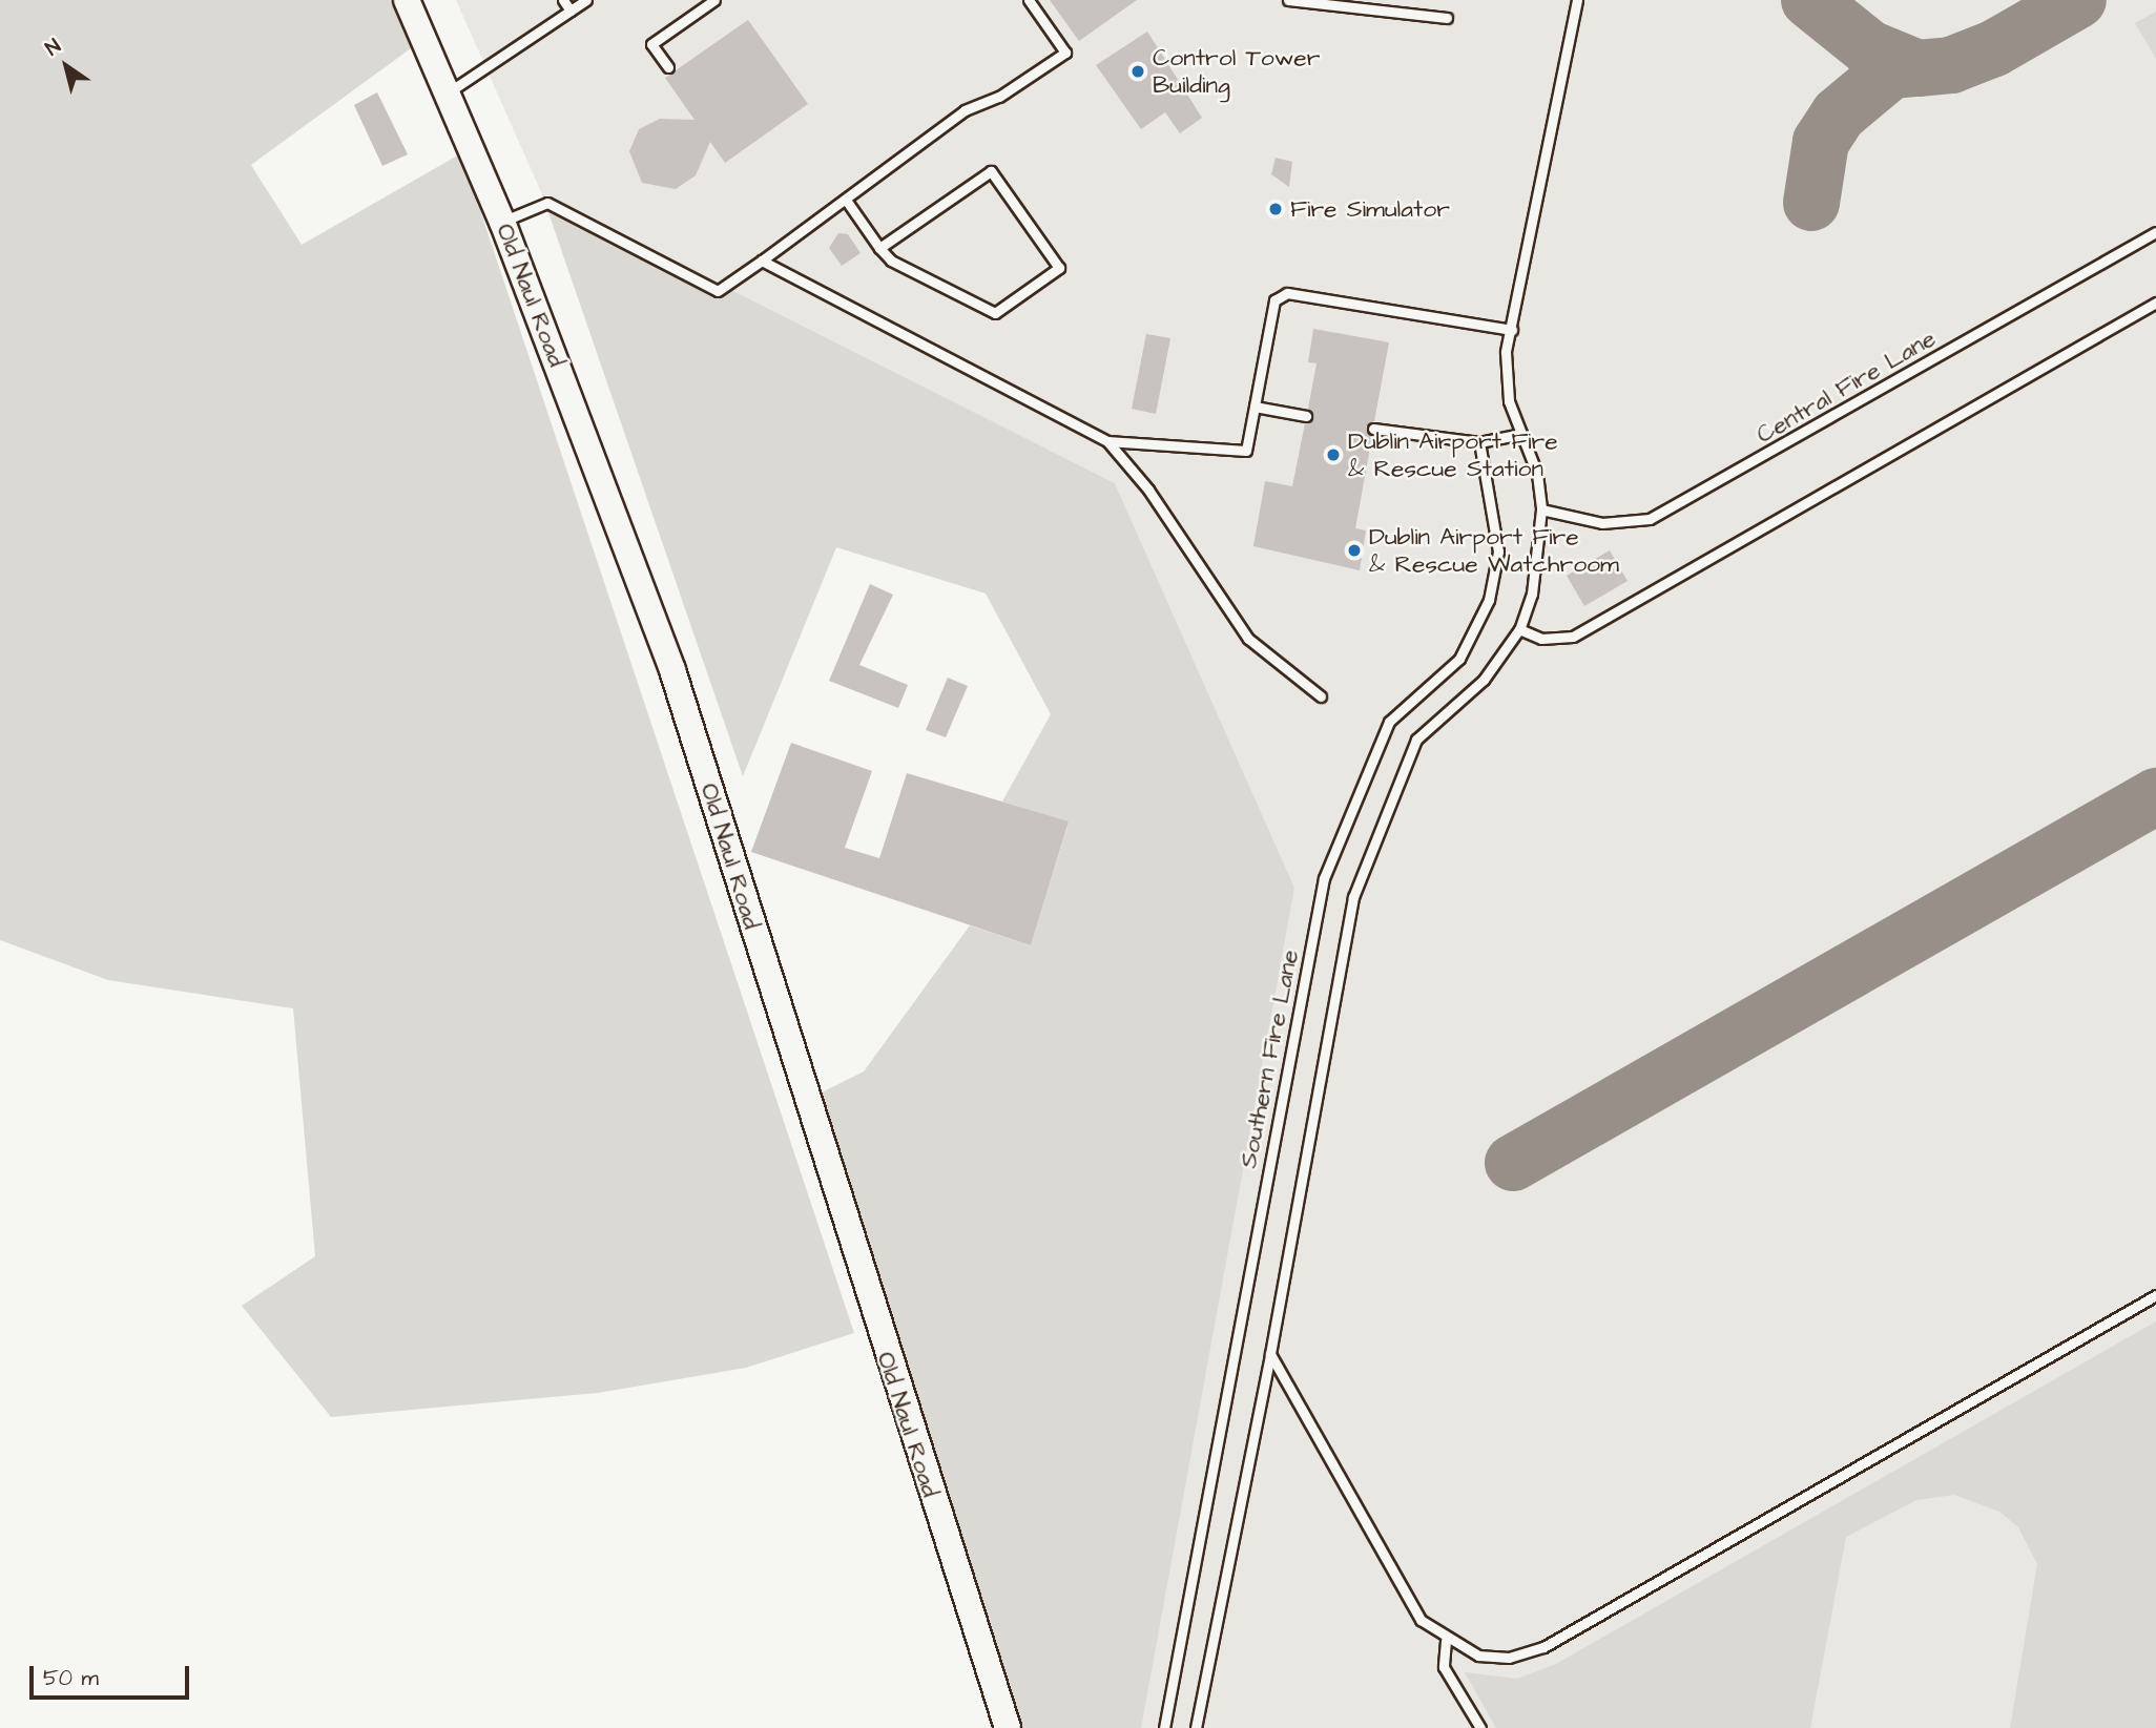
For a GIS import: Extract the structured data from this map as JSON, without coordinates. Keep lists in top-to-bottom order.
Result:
{
  "streets": {
    "main road": ["Old Naul Road"],
    "lane": ["Central Fire Lane", "Southern Fire Lane"]
  },
  "places": [
    "Control Tower Building",
    "Fire Simulator",
    "Dublin Airport Fire & Rescue Station",
    "Dublin Airport Fire & Rescue Watchroom"
  ],
  "scale_bar": "50 m",
  "north": "top left"
}
